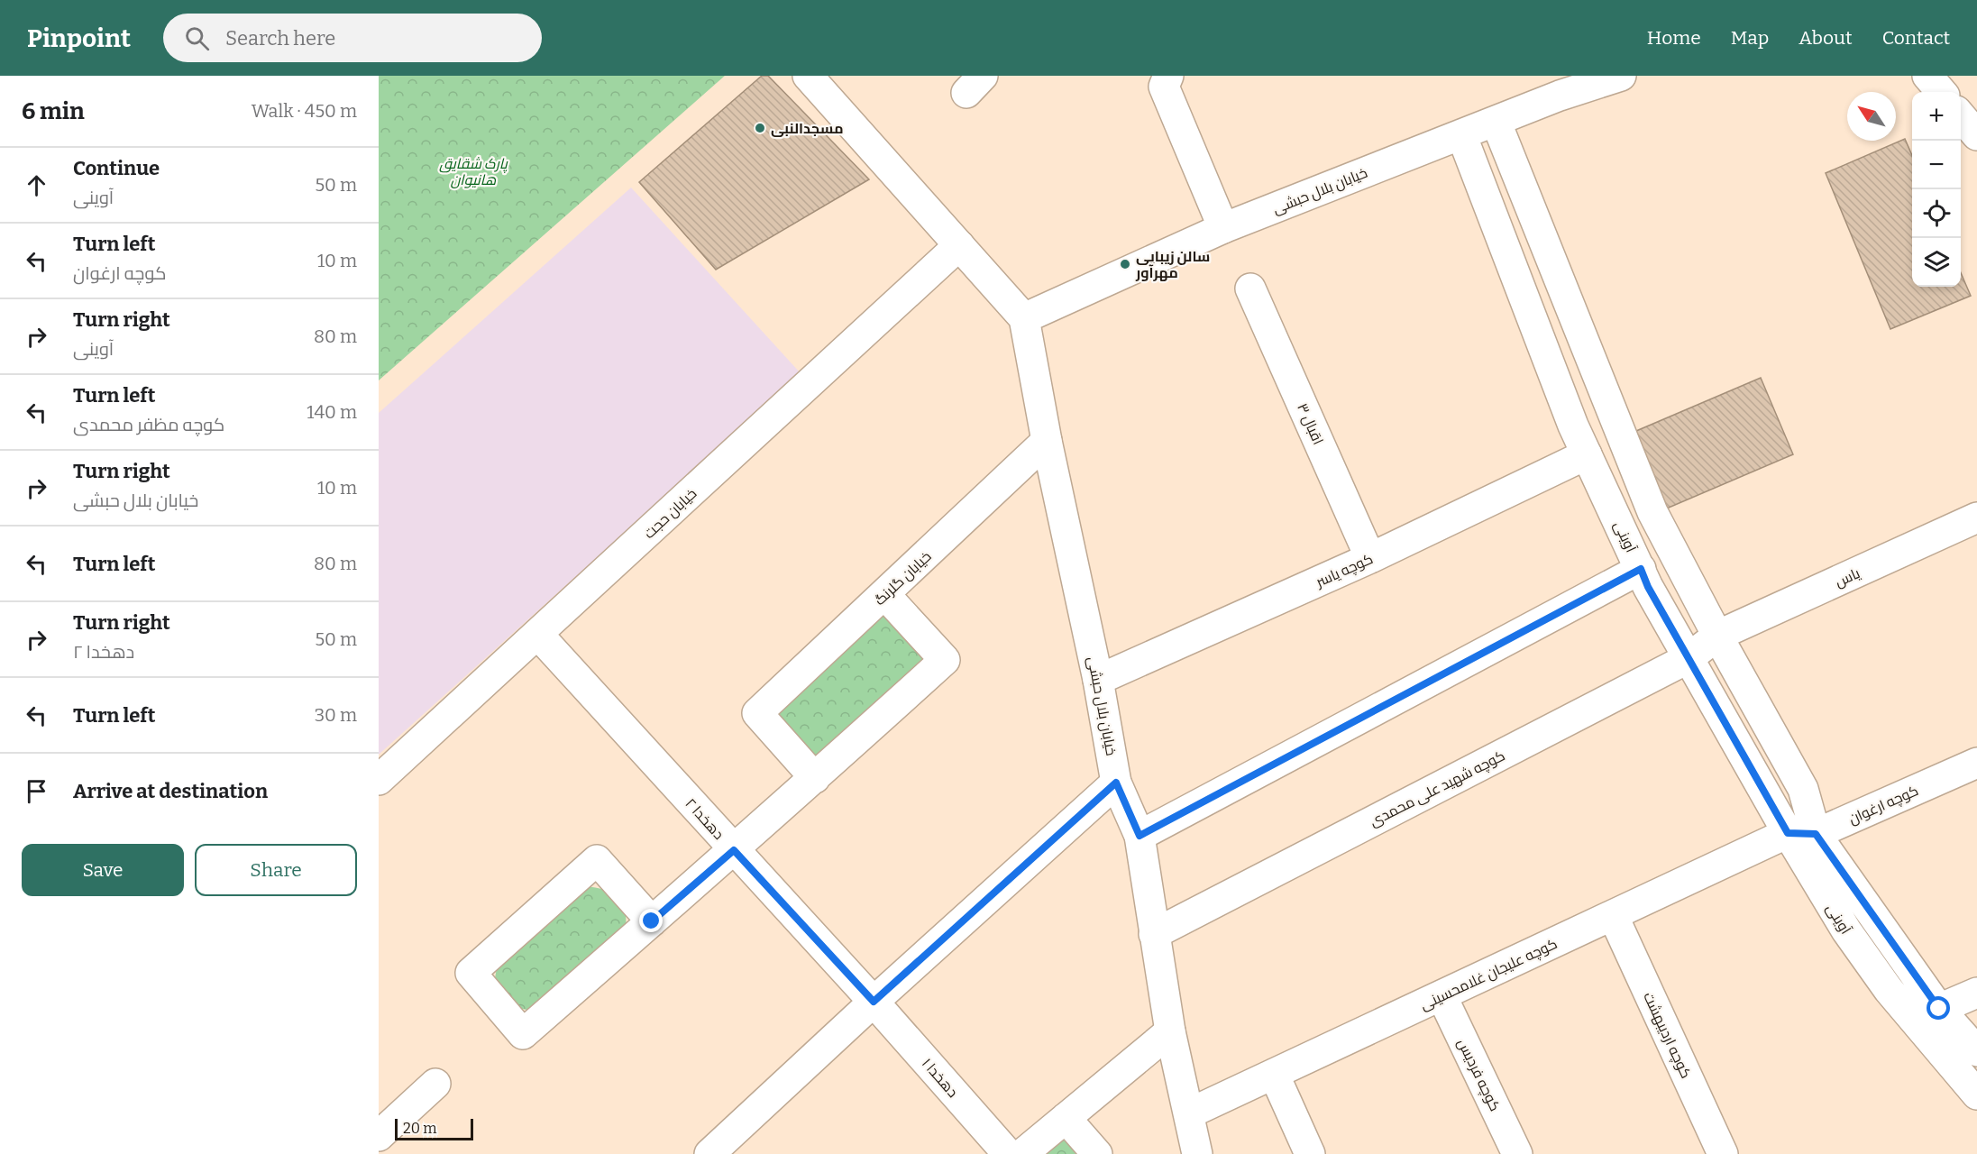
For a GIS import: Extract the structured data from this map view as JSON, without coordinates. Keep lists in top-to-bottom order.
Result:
{
  "streets": {
    "street": [
      "خیابان بلال حبشی",
      "اقبال ۳",
      "خیابان حجت",
      "آوینی",
      "کوچه یاسر",
      "یاس",
      "خیابان گلرنگ",
      "کوچه شهید علی محمدی",
      "کوچه ارغوان",
      "دهخدا ۲",
      "کوچه علیجان غلامحسینی",
      "کوچه اردیبهشت",
      "کوچه فردیس",
      "دهخدا ۱"
    ]
  },
  "crossings": [
    ["خیابان بلال حبشی", "آوینی"],
    ["خیابان بلال حبشی", "کوچه یاسر"],
    ["خیابان بلال حبشی", "خیابان گلرنگ"],
    ["خیابان بلال حبشی", "کوچه شهید علی محمدی"],
    ["خیابان بلال حبشی", "کوچه علیجان غلامحسینی"],
    ["اقبال ۳", "کوچه یاسر"],
    ["خیابان حجت", "دهخدا ۲"],
    ["آوینی", "کوچه یاسر"],
    ["آوینی", "یاس"],
    ["آوینی", "کوچه شهید علی محمدی"],
    ["آوینی", "کوچه ارغوان"],
    ["آوینی", "کوچه علیجان غلامحسینی"],
    ["یاس", "کوچه شهید علی محمدی"],
    ["کوچه ارغوان", "کوچه علیجان غلامحسینی"],
    ["دهخدا ۲", "دهخدا ۱"],
    ["کوچه علیجان غلامحسینی", "کوچه اردیبهشت"],
    ["کوچه علیجان غلامحسینی", "کوچه فردیس"]
  ],
  "parks": ["پارک شقایق هانیوان"],
  "places": ["مسجدالنبی", "سالن زیبایی مهرآور"],
  "scale_bar": "20 m",
  "north": "top left",
  "page": {
    "header": "Pinpoint",
    "search": "Search here",
    "nav": [
      "Home",
      "Map",
      "About",
      "Contact"
    ],
    "heading": ["6 min", "Walk · 450 m"],
    "map_buttons": ["+", "−"],
    "list": [
      ["Continue", "آوینی", "50 m"],
      ["Turn left", "کوچه ارغوان", "10 m"],
      ["Turn right", "آوینی", "80 m"],
      ["Turn left", "کوچه مظفر محمدی", "140 m"],
      ["Turn right", "خیابان بلال حبشی", "10 m"],
      ["Turn left", "80 m"],
      ["Turn right", "دهخدا ۲", "50 m"],
      ["Turn left", "30 m"],
      "Arrive at destination"
    ],
    "buttons": ["Save", "Share"],
    "scale": "20 m"
  }
}
